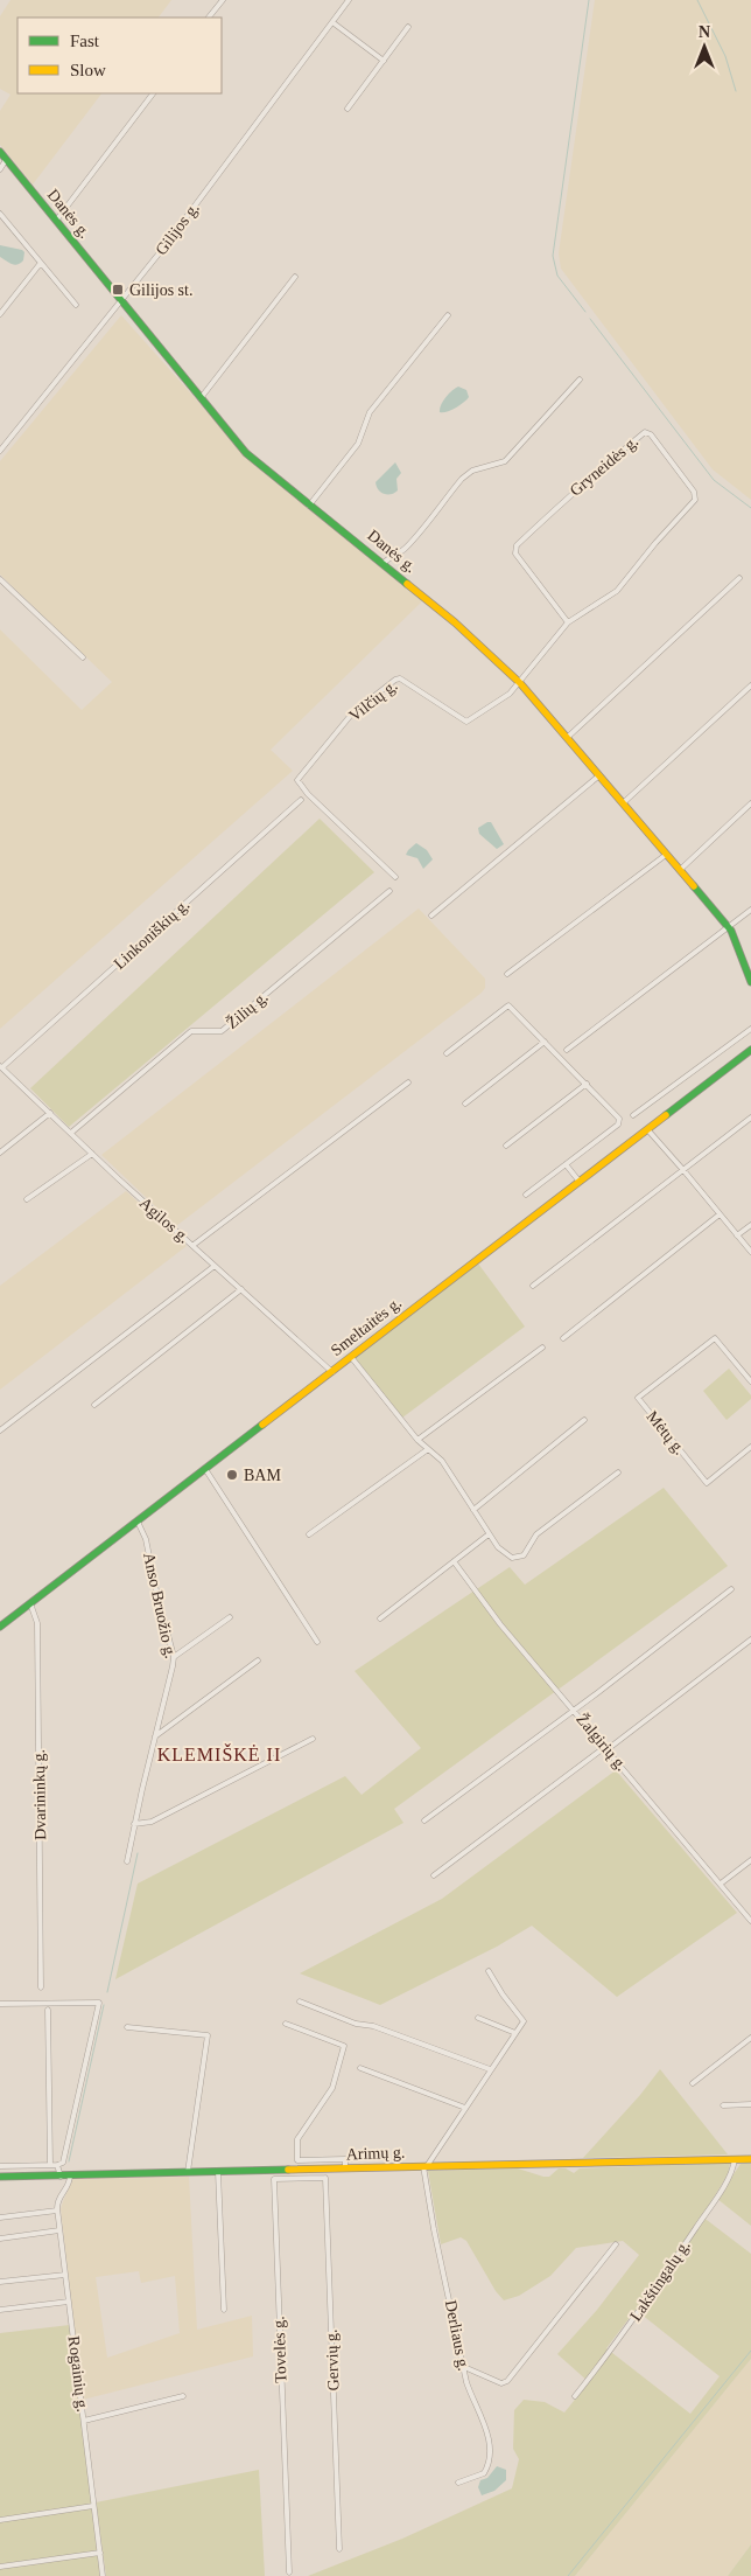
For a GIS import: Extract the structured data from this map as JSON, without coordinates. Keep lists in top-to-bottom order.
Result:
{
  "streets": {
    "main road": ["Danės g.", "Smeltaitės g.", "Arimų g."],
    "street": [
      "Gilijos g.",
      "Gryneidės g.",
      "Vilčių g.",
      "Linkoniškių g.",
      "Žilių g.",
      "Agilos g.",
      "Mėtų g.",
      "Anso Bruožio g.",
      "Žalgirių g.",
      "Dvarininkų g.",
      "Lakštingalų g.",
      "Derliaus g.",
      "Tovelės g.",
      "Gervių g.",
      "Rogainių g."
    ]
  },
  "crossings": [
    ["Danės g.", "Gilijos g."],
    ["Danės g.", "Gryneidės g."],
    ["Danės g.", "Vilčių g."],
    ["Gryneidės g.", "Vilčių g."],
    ["Linkoniškių g.", "Agilos g."],
    ["Žilių g.", "Agilos g."],
    ["Agilos g.", "Smeltaitės g."],
    ["Smeltaitės g.", "Anso Bruožio g."],
    ["Smeltaitės g.", "Dvarininkų g."],
    ["Arimų g.", "Lakštingalų g."],
    ["Arimų g.", "Derliaus g."],
    ["Arimų g.", "Gervių g."],
    ["Arimų g.", "Rogainių g."],
    ["Tovelės g.", "Gervių g."]
  ],
  "districts": ["KLEMIŠKĖ II"],
  "places": {
    "transit": ["Gilijos st."],
    "other": ["BAM"]
  },
  "legend": ["Fast", "Slow"],
  "north": "top"
}
